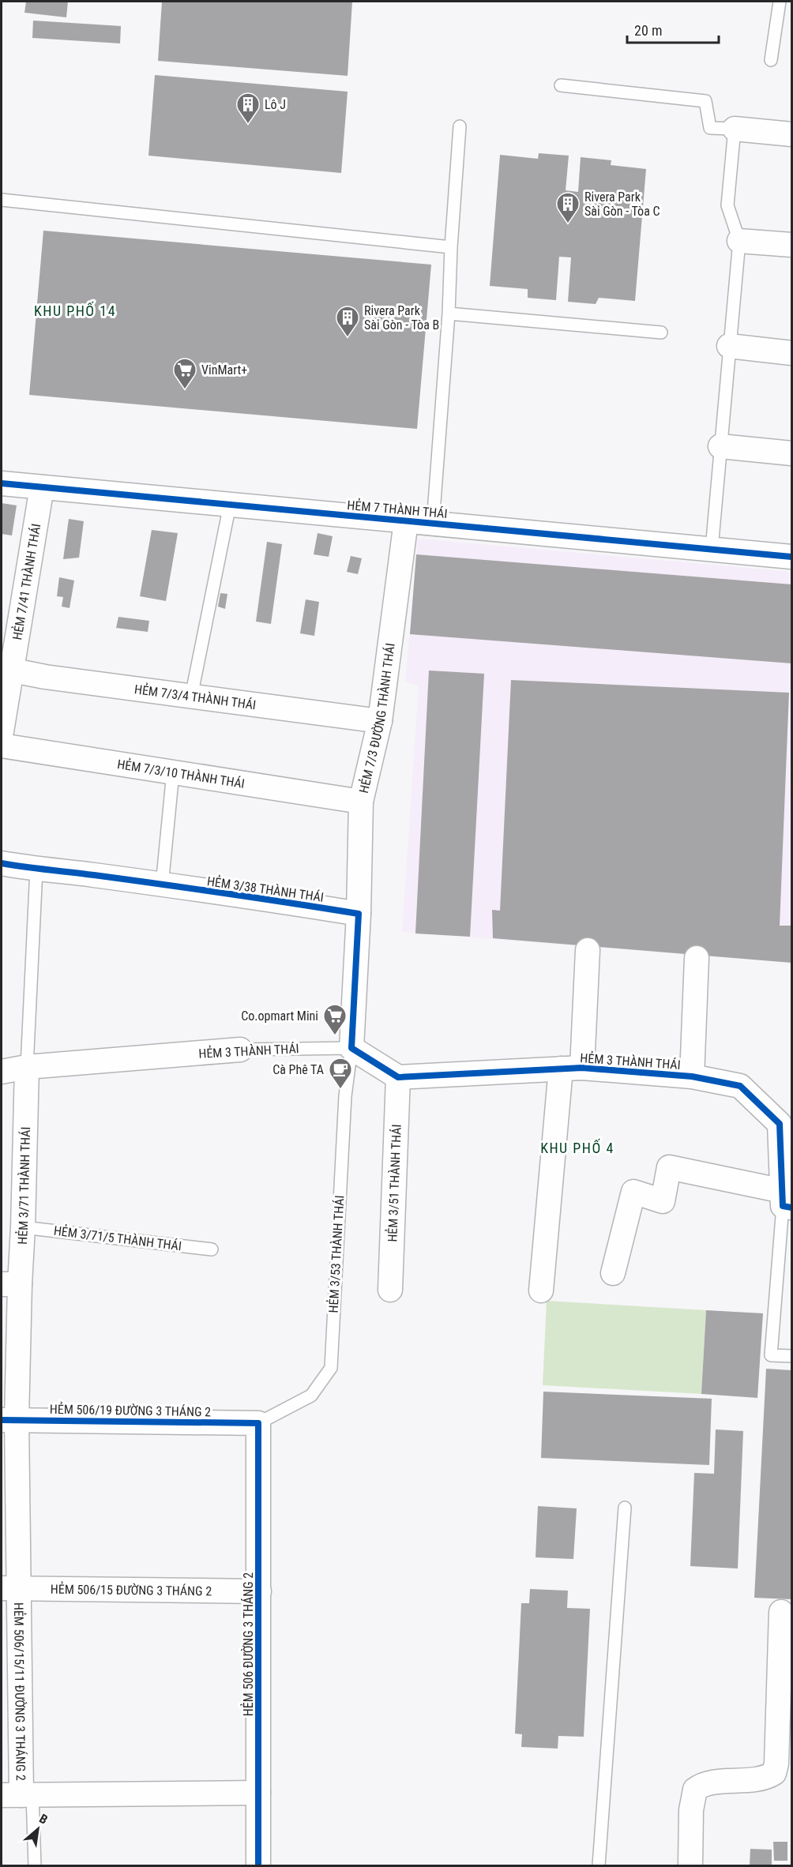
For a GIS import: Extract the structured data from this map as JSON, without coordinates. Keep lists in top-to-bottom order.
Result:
{
  "streets": {
    "street": [
      "HẺM 7 THÀNH THÁI",
      "HẺM 7/41 THÀNH THÁI",
      "HẺM 7/3/4 THÀNH THÁI",
      "HẺM 7/3 ĐƯỜNG THÀNH THÁI",
      "HẺM 7/3/10 THÀNH THÁI",
      "HẺM 3/38 THÀNH THÁI",
      "HẺM 3 THÀNH THÁI",
      "HẺM 3/51 THÀNH THÁI",
      "HẺM 3/71 THÀNH THÁI",
      "HẺM 506/19 ĐƯỜNG 3 THÁNG 2",
      "HẺM 506/15 ĐƯỜNG 3 THÁNG 2",
      "HẺM 506 ĐƯỜNG 3 THÁNG 2",
      "HẺM 506/15/11 ĐƯỜNG 3 THÁNG 2"
    ],
    "lane": ["HẺM 3/71/5 THÀNH THÁI", "HẺM 3/53 THÀNH THÁI"]
  },
  "crossings": [
    ["HẺM 7 THÀNH THÁI", "HẺM 7/41 THÀNH THÁI"],
    ["HẺM 7 THÀNH THÁI", "HẺM 7/3 ĐƯỜNG THÀNH THÁI"],
    ["HẺM 7/41 THÀNH THÁI", "HẺM 7/3/4 THÀNH THÁI"],
    ["HẺM 7/3/4 THÀNH THÁI", "HẺM 7/3 ĐƯỜNG THÀNH THÁI"],
    ["HẺM 7/3 ĐƯỜNG THÀNH THÁI", "HẺM 7/3/10 THÀNH THÁI"],
    ["HẺM 7/3 ĐƯỜNG THÀNH THÁI", "HẺM 3/38 THÀNH THÁI"],
    ["HẺM 3 THÀNH THÁI", "HẺM 3/51 THÀNH THÁI"],
    ["HẺM 3 THÀNH THÁI", "HẺM 3/71 THÀNH THÁI"],
    ["HẺM 3 THÀNH THÁI", "HẺM 3/53 THÀNH THÁI"],
    ["HẺM 3/71 THÀNH THÁI", "HẺM 3/71/5 THÀNH THÁI"],
    ["HẺM 3/71 THÀNH THÁI", "HẺM 506/19 ĐƯỜNG 3 THÁNG 2"],
    ["HẺM 3/71 THÀNH THÁI", "HẺM 506/15/11 ĐƯỜNG 3 THÁNG 2"],
    ["HẺM 3/53 THÀNH THÁI", "HẺM 506/19 ĐƯỜNG 3 THÁNG 2"],
    ["HẺM 3/53 THÀNH THÁI", "HẺM 506 ĐƯỜNG 3 THÁNG 2"],
    ["HẺM 506/19 ĐƯỜNG 3 THÁNG 2", "HẺM 506 ĐƯỜNG 3 THÁNG 2"],
    ["HẺM 506/19 ĐƯỜNG 3 THÁNG 2", "HẺM 506/15/11 ĐƯỜNG 3 THÁNG 2"],
    ["HẺM 506/15 ĐƯỜNG 3 THÁNG 2", "HẺM 506 ĐƯỜNG 3 THÁNG 2"],
    ["HẺM 506/15 ĐƯỜNG 3 THÁNG 2", "HẺM 506/15/11 ĐƯỜNG 3 THÁNG 2"]
  ],
  "districts": ["KHU PHỐ 14", "KHU PHỐ 4"],
  "places": {
    "building": ["Lô J", "Rivera Park Sài Gòn - Tòa C", "Rivera Park Sài Gòn - Tòa B"],
    "supermarket": ["VinMart+", "Co.opmart Mini"],
    "cafe": ["Cà Phê TA"]
  },
  "scale_bar": "20 m",
  "north": "top right"
}
